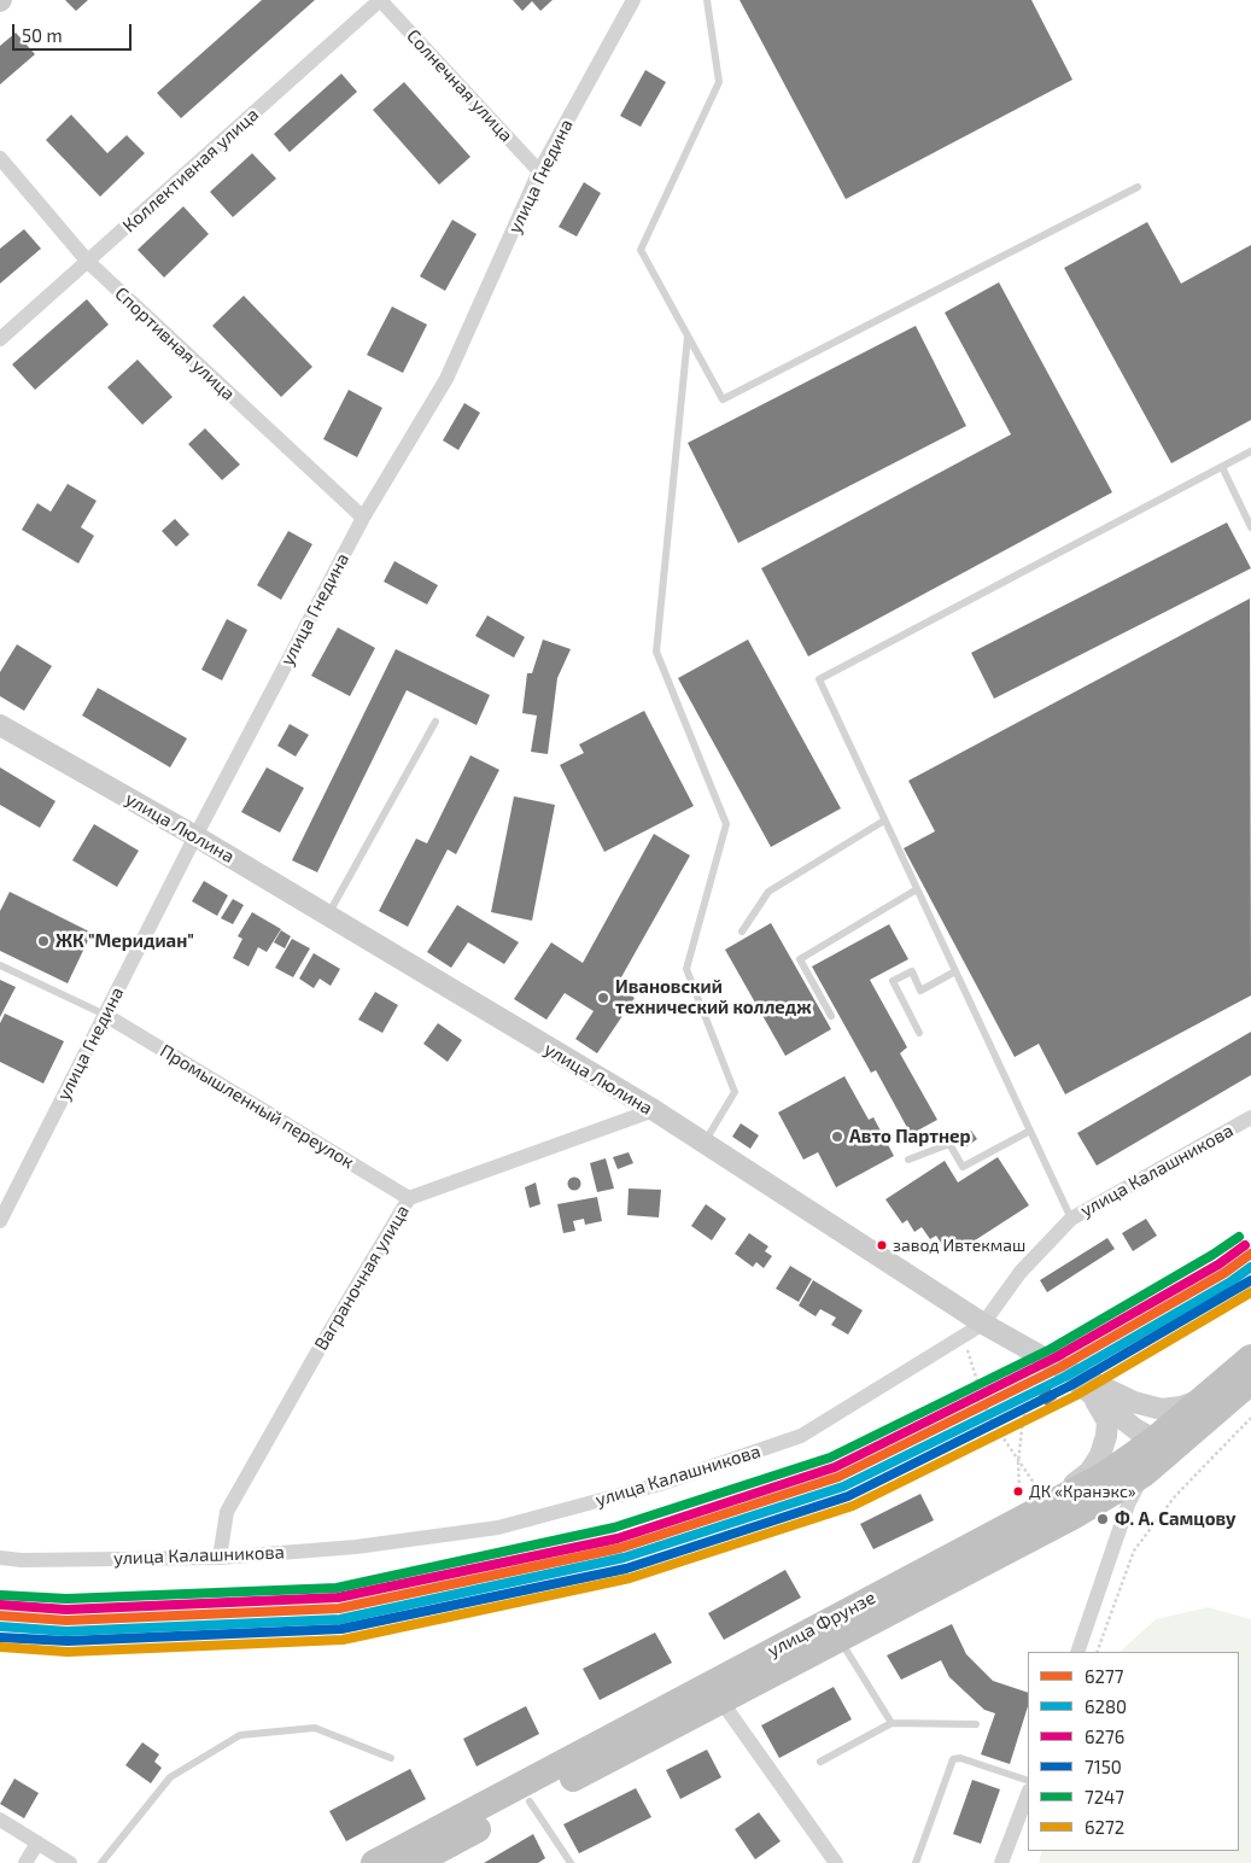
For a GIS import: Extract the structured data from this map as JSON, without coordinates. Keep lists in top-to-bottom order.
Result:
{
  "streets": {
    "highway": ["улица Фрунзе"],
    "main road": ["улица Люлина"],
    "street": [
      "Солнечная улица",
      "Коллективная улица",
      "улица Гнедина",
      "Спортивная улица",
      "Промышленный переулок",
      "улица Калашникова",
      "Ваграночная улица"
    ]
  },
  "crossings": [
    ["Солнечная улица", "Коллективная улица"],
    ["Солнечная улица", "улица Гнедина"],
    ["Коллективная улица", "Спортивная улица"],
    ["улица Гнедина", "Спортивная улица"],
    ["улица Гнедина", "улица Люлина"],
    ["улица Гнедина", "Промышленный переулок"],
    ["улица Люлина", "улица Калашникова"],
    ["улица Люлина", "Ваграночная улица"],
    ["улица Люлина", "улица Фрунзе"],
    ["Промышленный переулок", "Ваграночная улица"],
    ["улица Калашникова", "Ваграночная улица"]
  ],
  "places": [
    "ЖК \"Меридиан\"",
    "Ивановский технический колледж",
    "Авто Партнер",
    "завод Ивтекмаш",
    "ДК «Кранэкс»",
    "Ф. А. Самцову"
  ],
  "lines": [
    "transit line 7247",
    "transit line 6276",
    "transit line 6277",
    "transit line 6280",
    "transit line 7150",
    "transit line 6272"
  ],
  "legend": [
    "6277",
    "6280",
    "6276",
    "7150",
    "7247",
    "6272"
  ],
  "scale_bar": "50 m"
}
